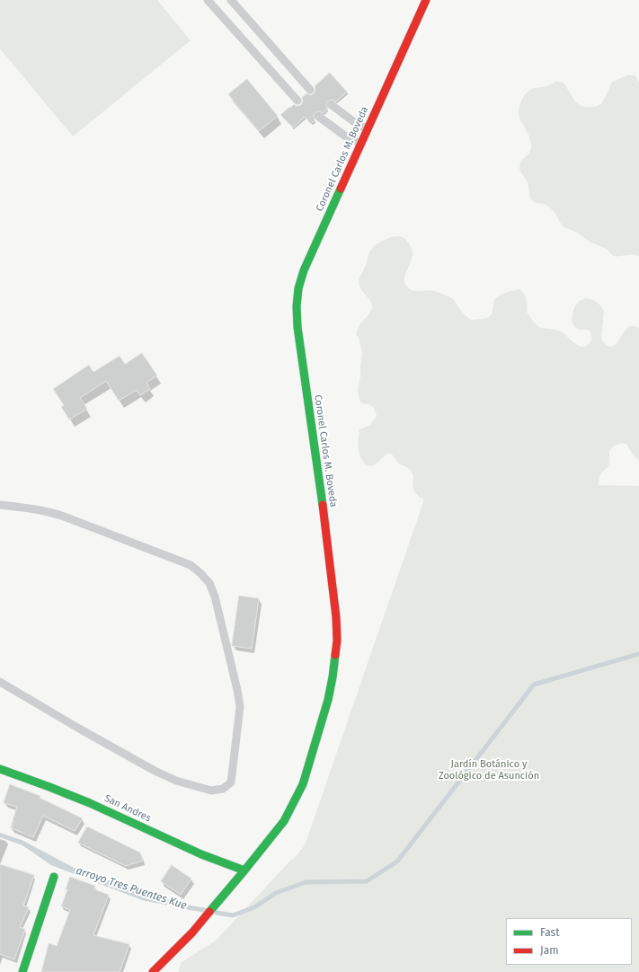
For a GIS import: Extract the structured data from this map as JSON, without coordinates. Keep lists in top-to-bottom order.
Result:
{
  "streets": {
    "street": ["Coronel Carlos M. Boveda", "San Andres"]
  },
  "crossings": [
    ["Coronel Carlos M. Boveda", "San Andres"]
  ],
  "water": ["arroyo Tres Puentes Kue"],
  "parks": ["Jardín Botánico y Zoológico de Asunción"],
  "legend": ["Fast", "Jam"]
}
